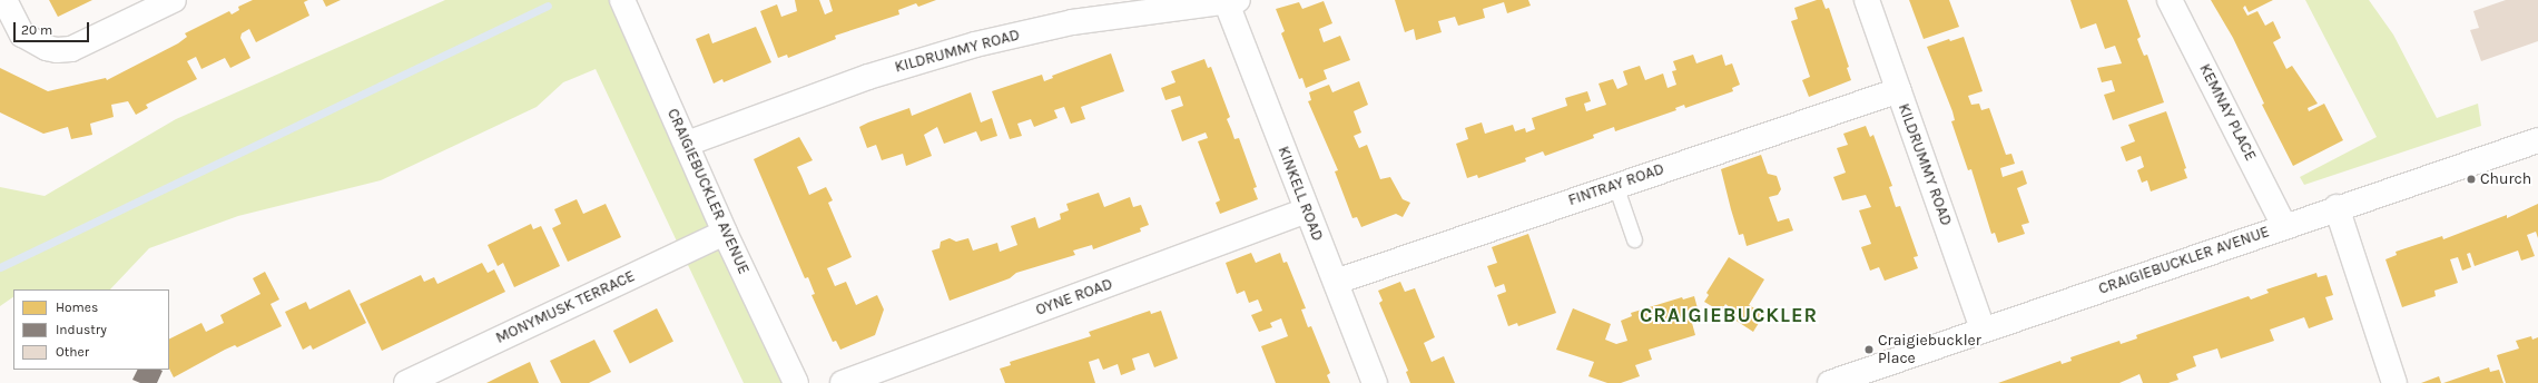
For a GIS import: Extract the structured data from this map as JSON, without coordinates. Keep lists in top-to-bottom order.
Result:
{
  "streets": {
    "street": [
      "KILDRUMMY ROAD",
      "KEMNAY PLACE",
      "FINTRAY ROAD",
      "CRAIGIEBUCKLER AVENUE",
      "KINKELL ROAD",
      "OYNE ROAD",
      "MONYMUSK TERRACE"
    ]
  },
  "crossings": [
    ["KILDRUMMY ROAD", "FINTRAY ROAD"],
    ["KILDRUMMY ROAD", "CRAIGIEBUCKLER AVENUE"],
    ["KILDRUMMY ROAD", "KINKELL ROAD"],
    ["KEMNAY PLACE", "CRAIGIEBUCKLER AVENUE"],
    ["FINTRAY ROAD", "KINKELL ROAD"],
    ["CRAIGIEBUCKLER AVENUE", "MONYMUSK TERRACE"],
    ["KINKELL ROAD", "OYNE ROAD"]
  ],
  "districts": ["CRAIGIEBUCKLER"],
  "places": ["Church", "Craigiebuckler Place"],
  "legend": ["Homes", "Industry", "Other"],
  "scale_bar": "20 m"
}
